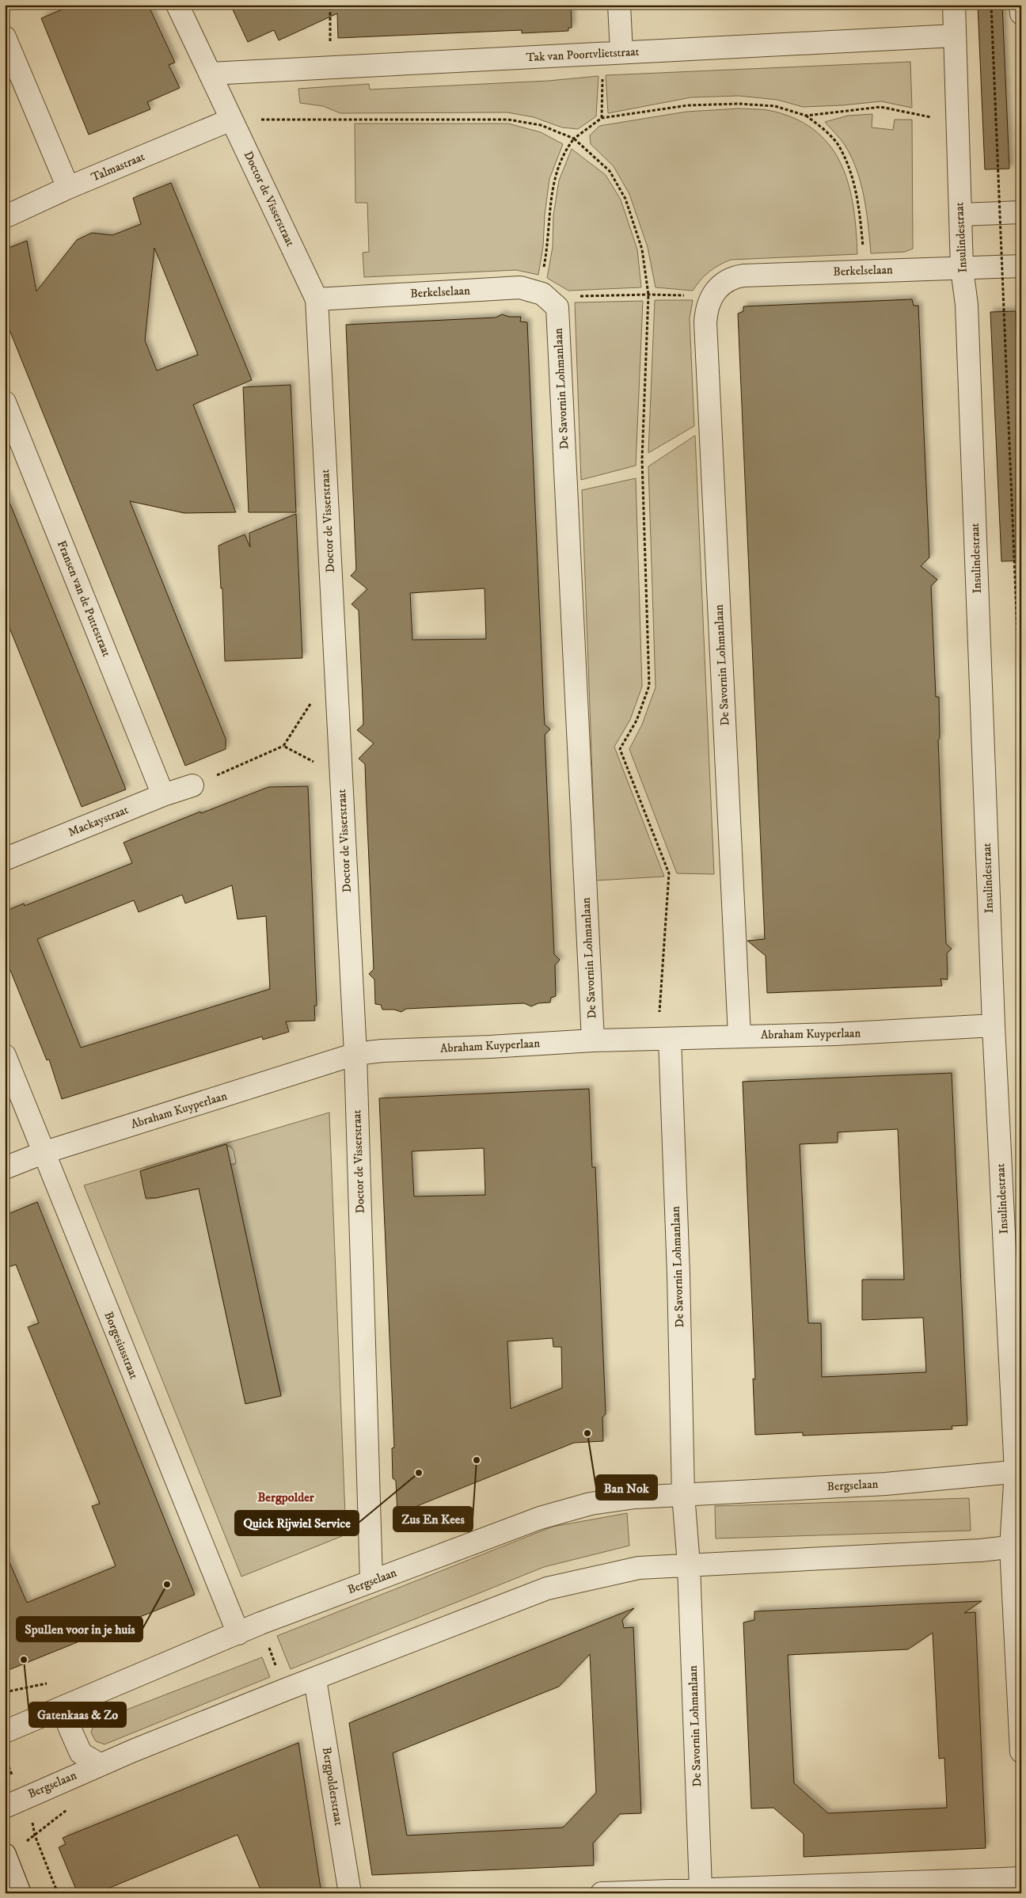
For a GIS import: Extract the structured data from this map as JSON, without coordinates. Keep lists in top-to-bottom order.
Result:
{
  "streets": {
    "street": [
      "Tak van Poortvlietstraat",
      "Talmastraat",
      "Doctor de Visserstraat",
      "Insulindestraat",
      "Berkelselaan",
      "De Savornin Lohmanlaan",
      "Fransen van de Puttestraat",
      "Mackaystraat",
      "Abraham Kuyperlaan",
      "Borgesiusstraat",
      "Bergselaan",
      "Bergpolderstraat"
    ]
  },
  "crossings": [
    ["Tak van Poortvlietstraat", "Doctor de Visserstraat"],
    ["Tak van Poortvlietstraat", "Insulindestraat"],
    ["Talmastraat", "Doctor de Visserstraat"],
    ["Doctor de Visserstraat", "Berkelselaan"],
    ["Doctor de Visserstraat", "Abraham Kuyperlaan"],
    ["Doctor de Visserstraat", "Bergselaan"],
    ["Insulindestraat", "Berkelselaan"],
    ["Insulindestraat", "Abraham Kuyperlaan"],
    ["Insulindestraat", "Bergselaan"],
    ["Berkelselaan", "De Savornin Lohmanlaan"],
    ["De Savornin Lohmanlaan", "Abraham Kuyperlaan"],
    ["De Savornin Lohmanlaan", "Bergselaan"],
    ["Fransen van de Puttestraat", "Mackaystraat"],
    ["Abraham Kuyperlaan", "Borgesiusstraat"],
    ["Borgesiusstraat", "Bergselaan"],
    ["Bergselaan", "Bergpolderstraat"]
  ],
  "districts": ["Bergpolder"],
  "places": [
    "Ban Nok",
    "Zus En Kees",
    "Quick Rijwiel Service",
    "Spullen voor in je huis",
    "Gatenkaas & Zo"
  ]
}
